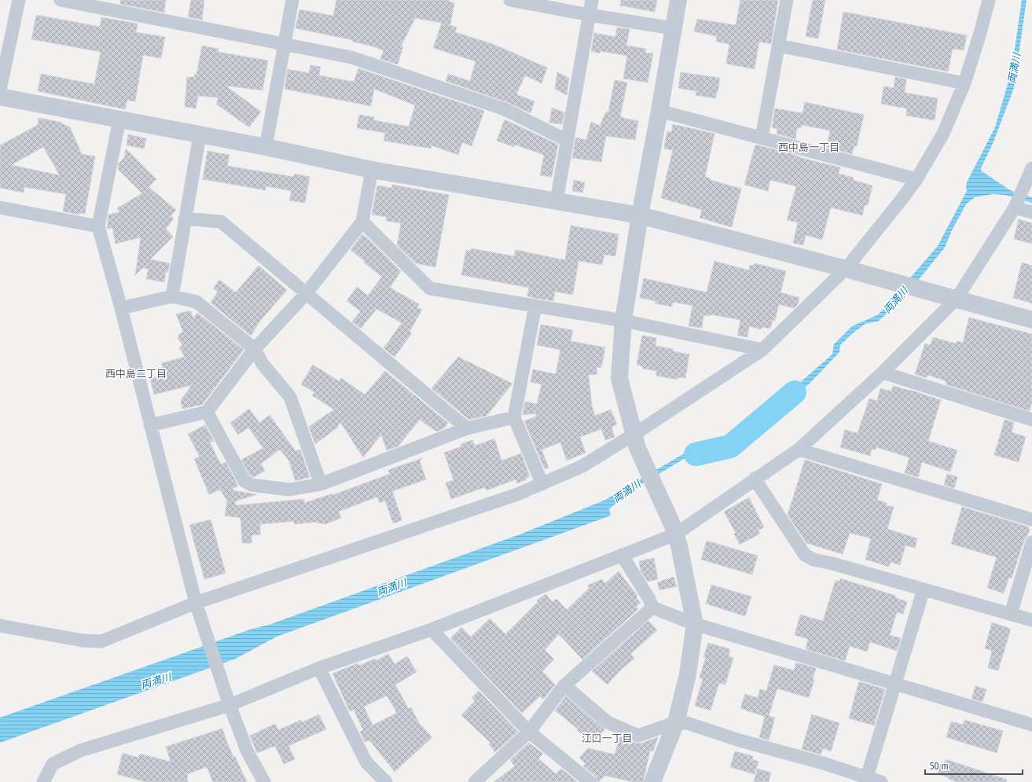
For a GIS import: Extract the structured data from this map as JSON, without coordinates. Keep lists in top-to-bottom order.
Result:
{
  "districts": ["西中島一丁目", "西中島二丁目", "江口一丁目"],
  "water": ["両満川"],
  "scale_bar": "50 m"
}
